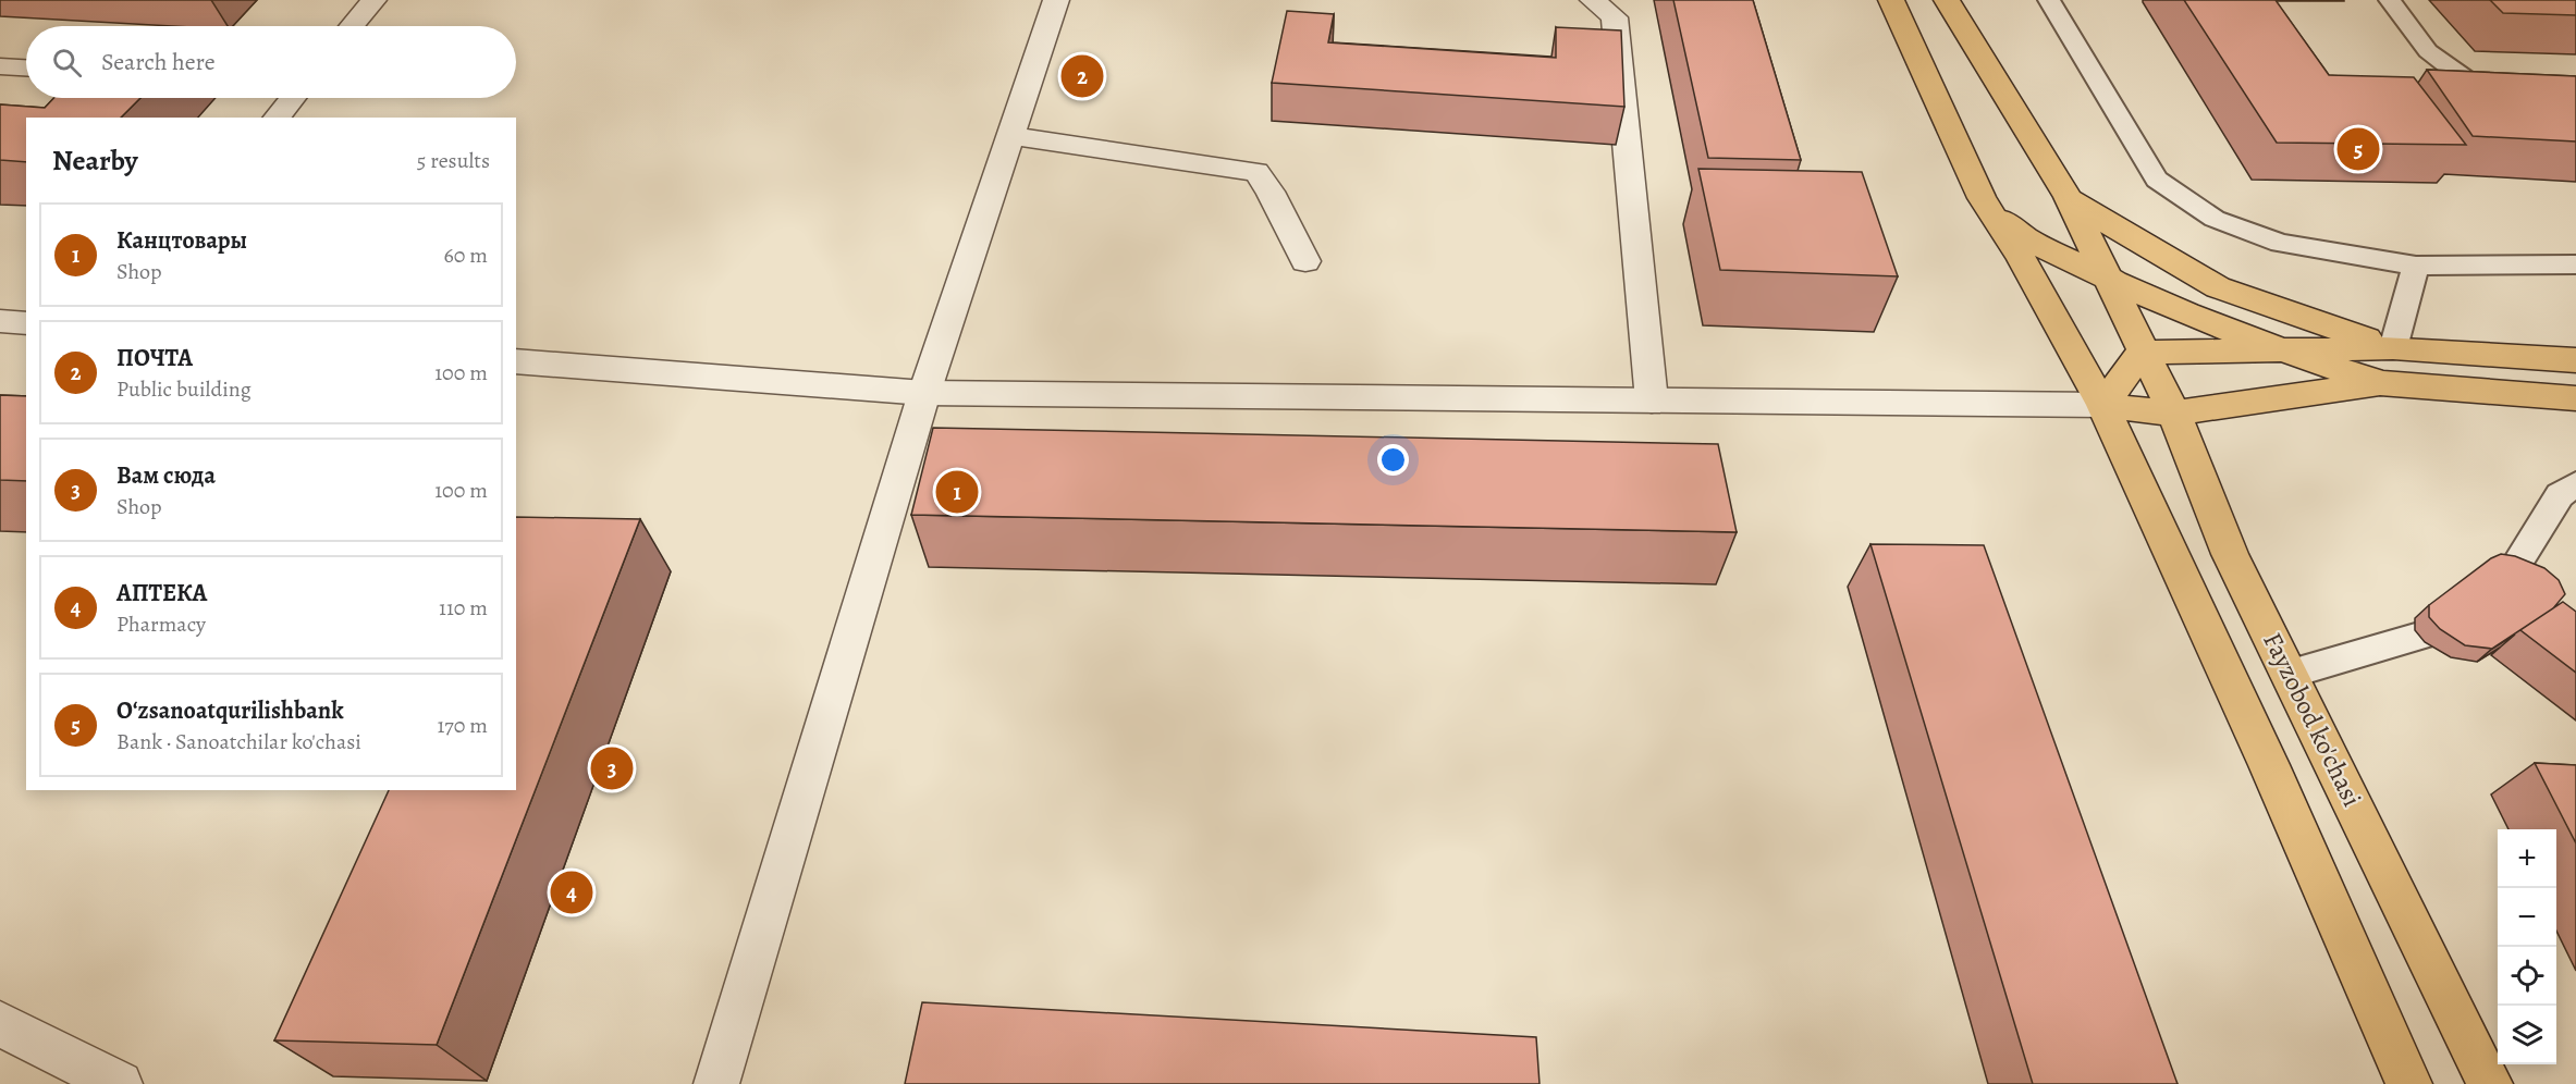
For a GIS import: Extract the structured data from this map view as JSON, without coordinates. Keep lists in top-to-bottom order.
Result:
{
  "streets": {
    "main road": ["Fayzobod ko'chasi"]
  },
  "page": {
    "search": "Search here",
    "pins": [
      "2",
      "5",
      "1",
      "3",
      "4"
    ],
    "heading": ["Nearby", "5 results"],
    "list": [
      {
        "mark": "1",
        "name": "Канцтовары",
        "note": "Shop",
        "value": "60 m"
      },
      {
        "mark": "2",
        "name": "ПОЧТА",
        "note": "Public building",
        "value": "100 m"
      },
      {
        "mark": "3",
        "name": "Вам сюда",
        "note": "Shop",
        "value": "100 m"
      },
      {
        "mark": "4",
        "name": "АПТЕКА",
        "note": "Pharmacy",
        "value": "110 m"
      },
      {
        "mark": "5",
        "name": "Oʻzsanoatqurilishbank",
        "note": "Bank · Sanoatchilar ko'chasi",
        "value": "170 m"
      }
    ],
    "map_buttons": ["+", "−"]
  }
}
